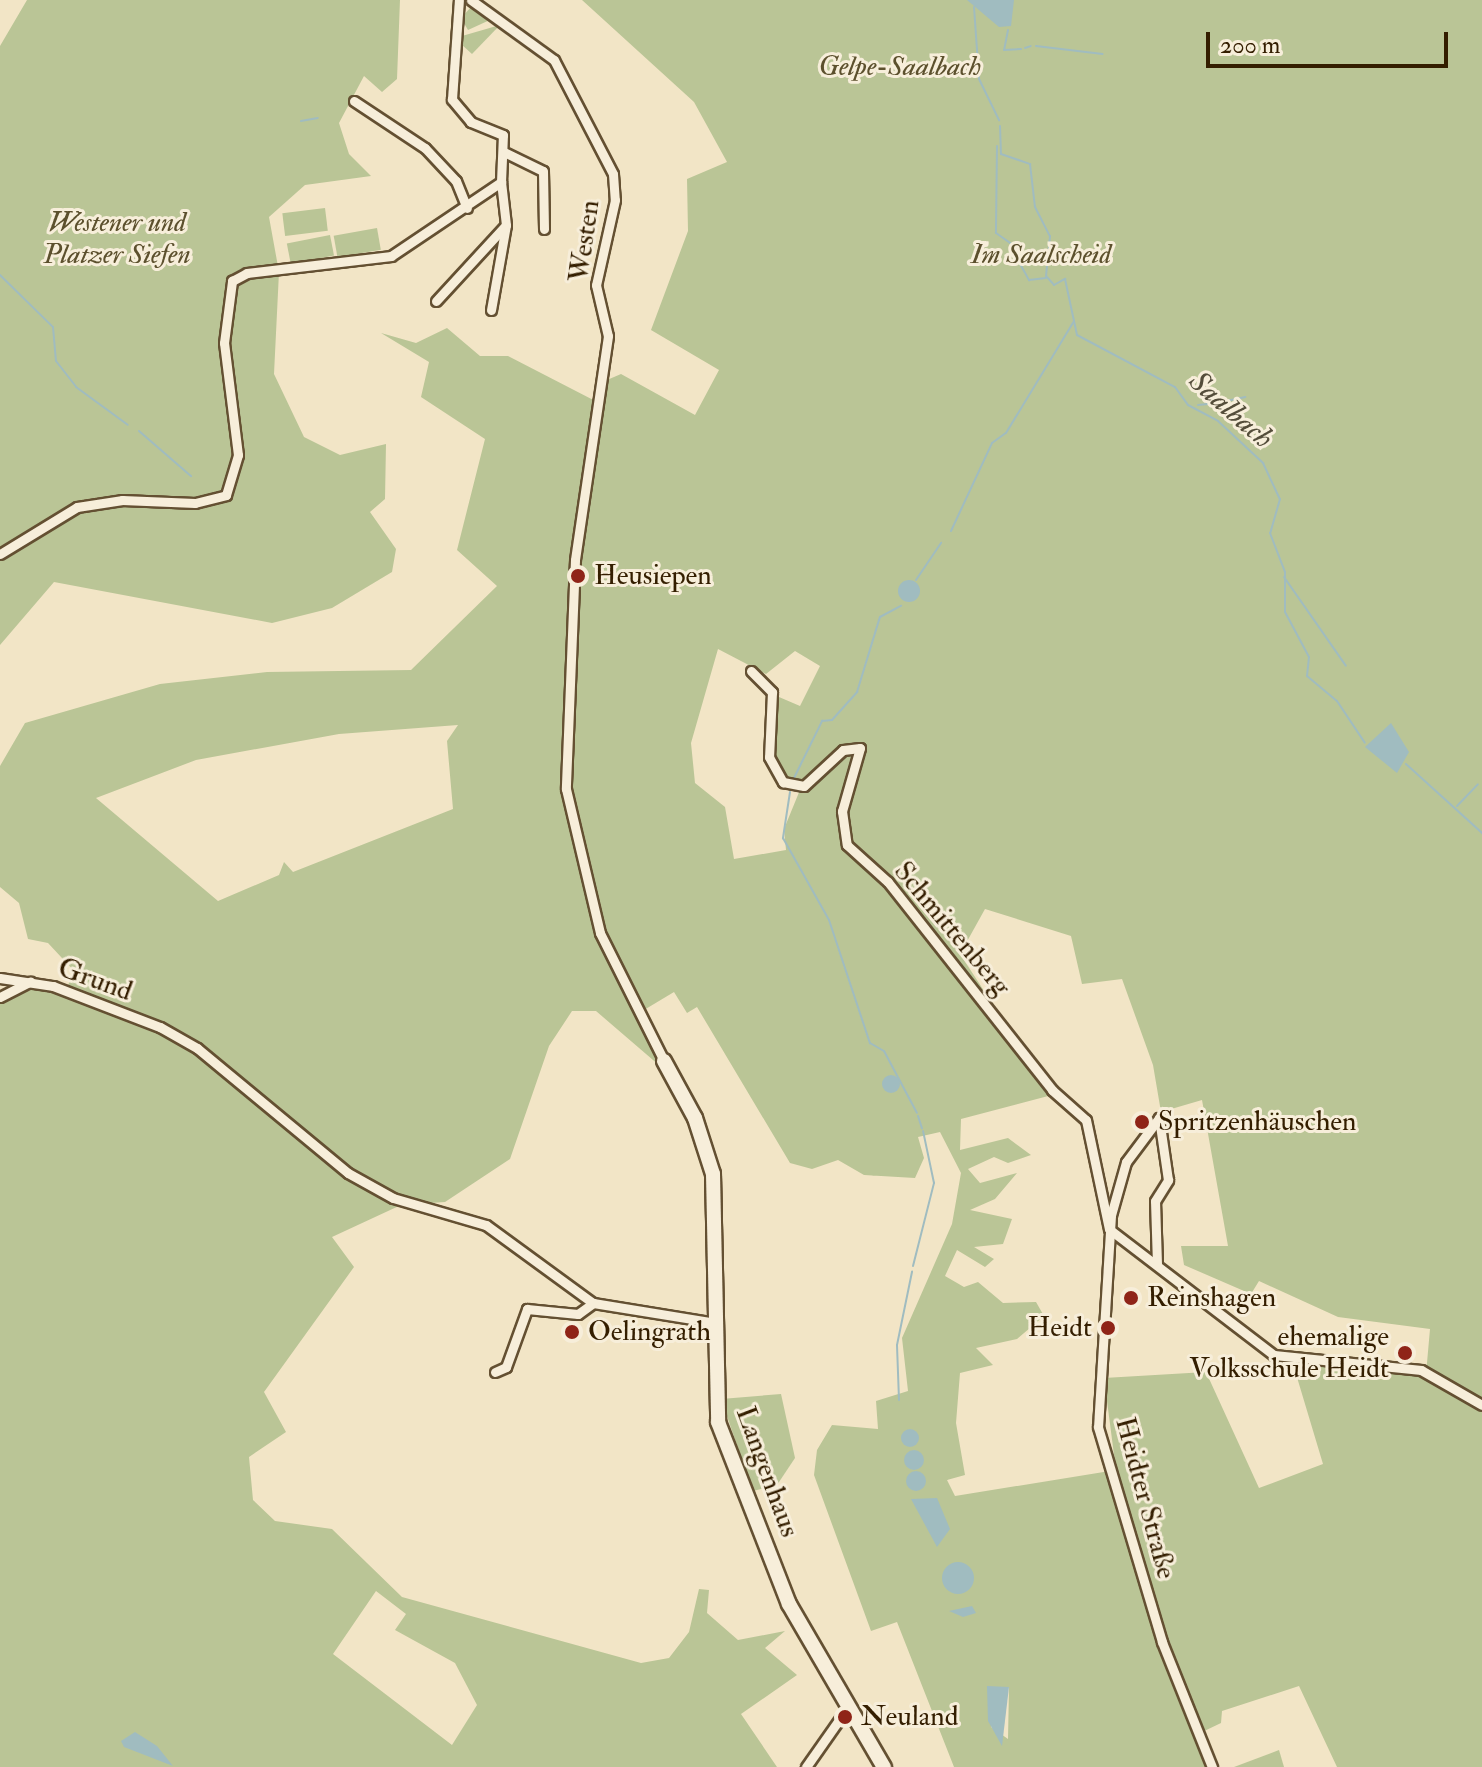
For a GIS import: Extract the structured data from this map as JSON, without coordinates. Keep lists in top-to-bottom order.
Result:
{
  "streets": {
    "street": [
      "Westen",
      "Schmittenberg",
      "Grund",
      "Langenhaus",
      "Heidter Straße"
    ]
  },
  "crossings": [
    ["Westen", "Langenhaus"],
    ["Schmittenberg", "Heidter Straße"]
  ],
  "water": ["Saalbach"],
  "parks": ["Gelpe-Saalbach", "Westener und Platzer Siefen", "Im Saalscheid"],
  "places": [
    "Heusiepen",
    "Spritzenhäuschen",
    "Reinshagen",
    "Heidt",
    "Oelingrath",
    "ehemalige Volksschule Heidt",
    "Neuland"
  ],
  "scale_bar": "200 m"
}
